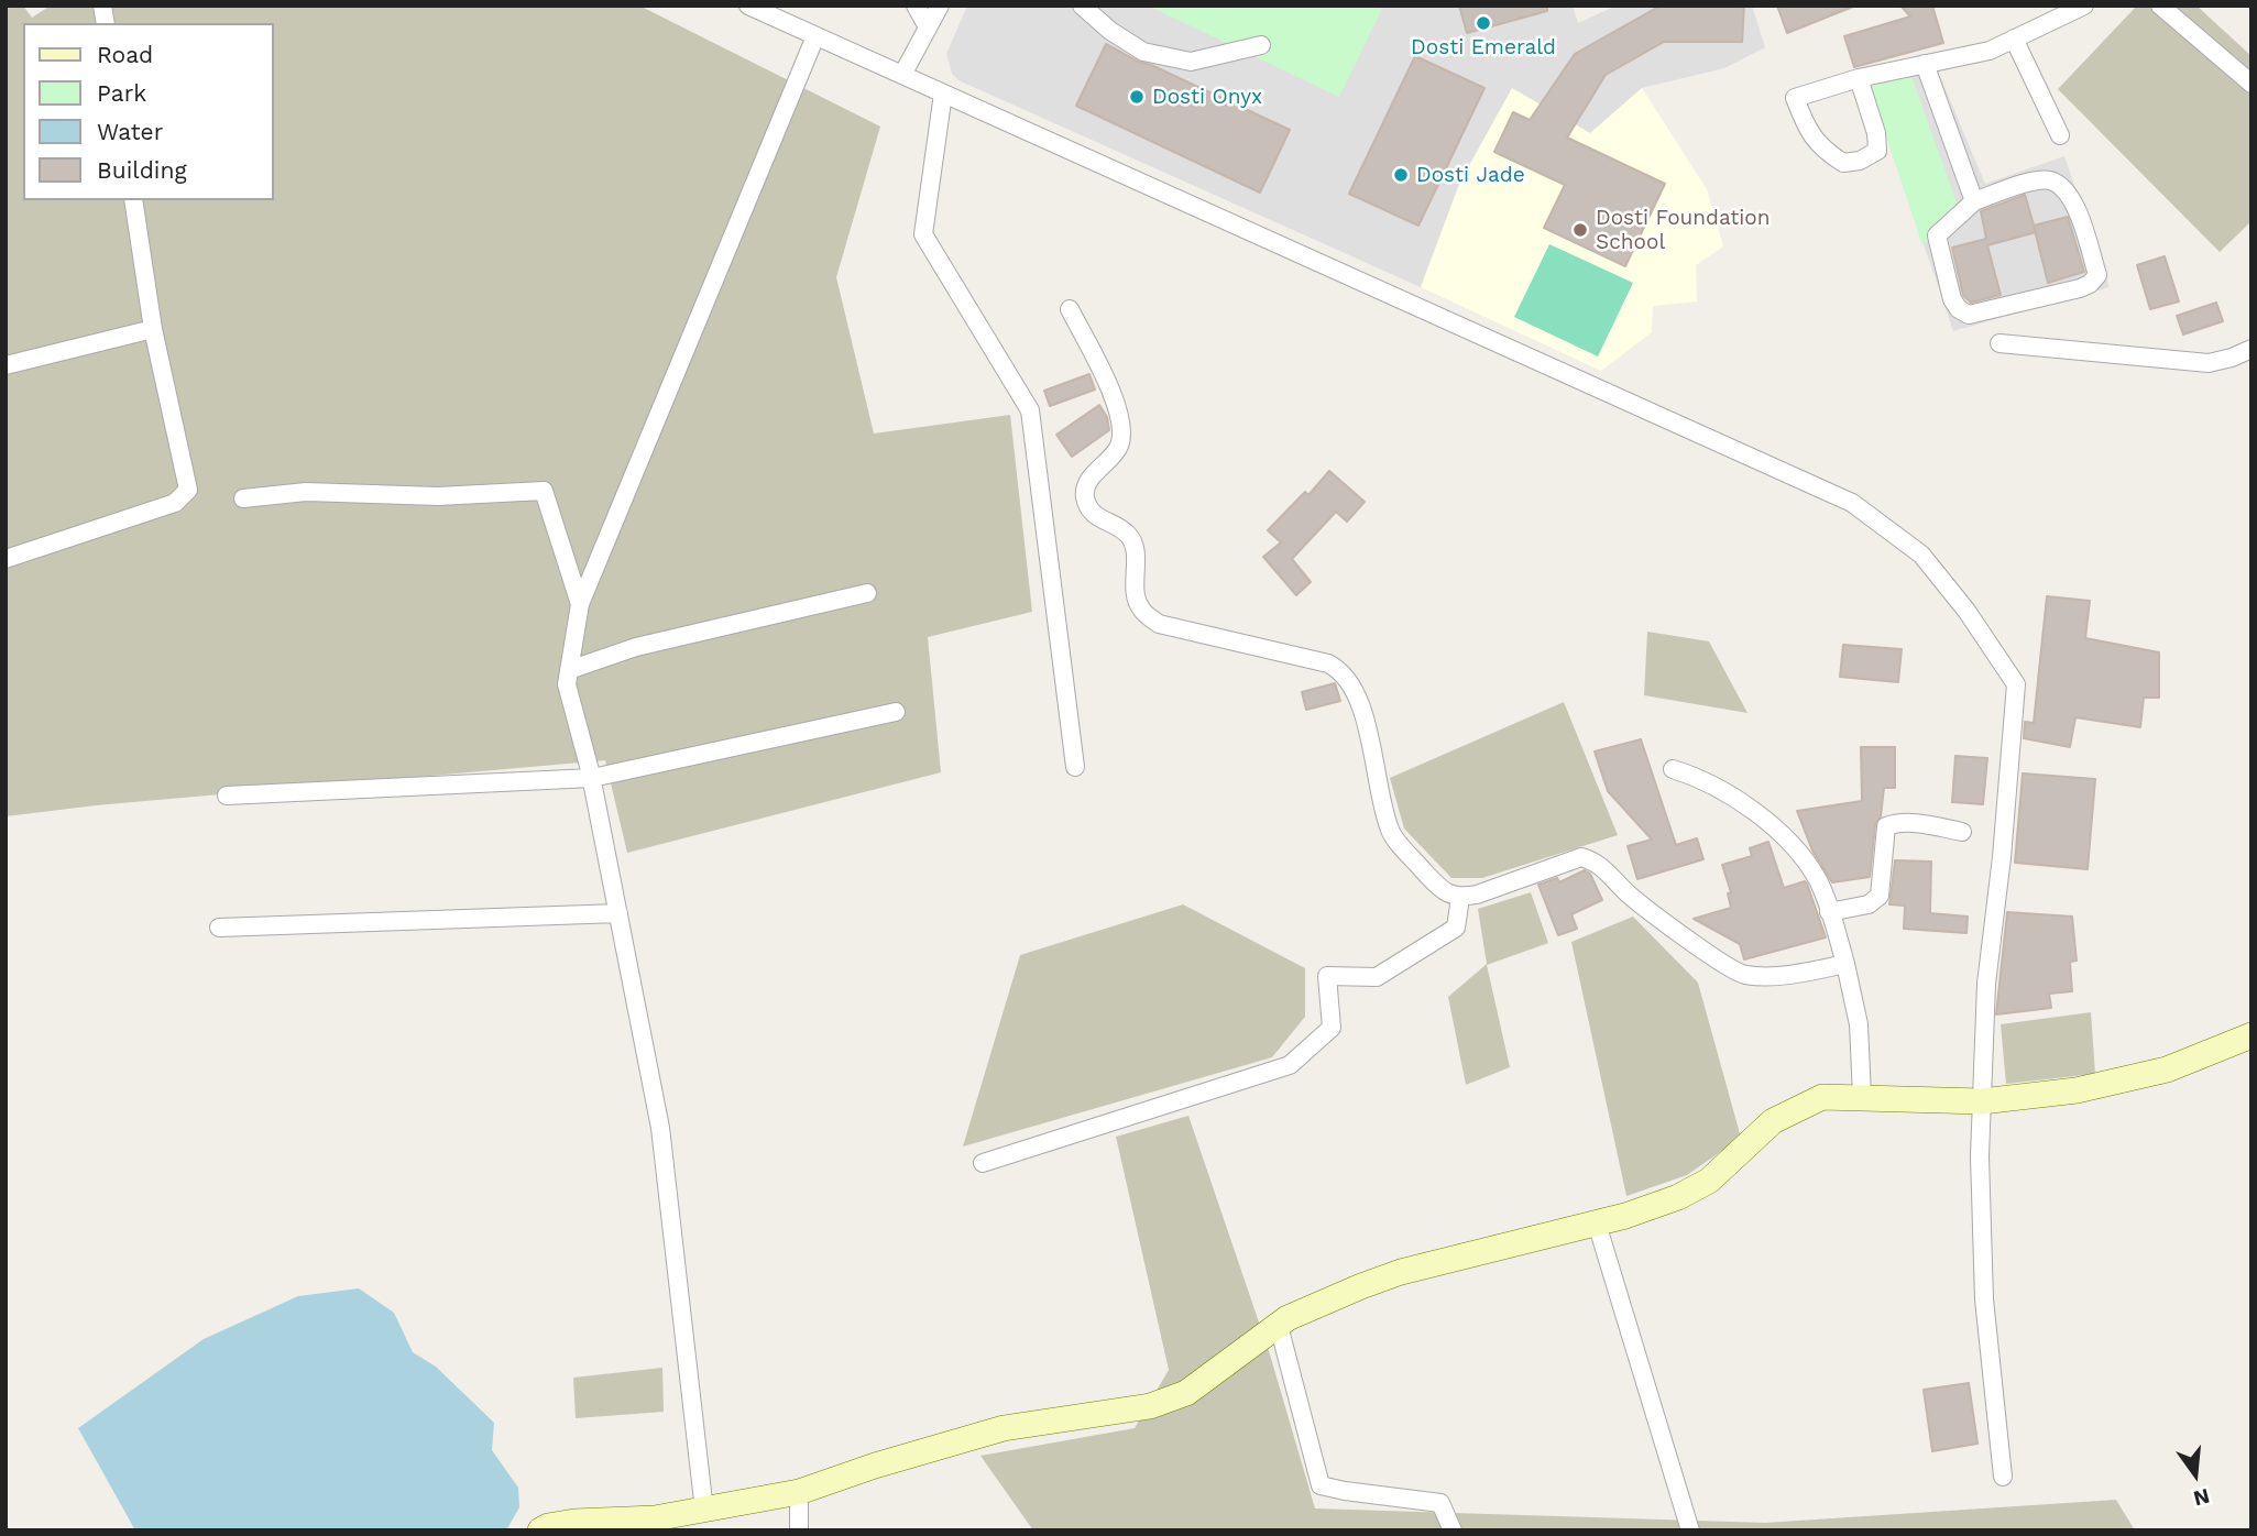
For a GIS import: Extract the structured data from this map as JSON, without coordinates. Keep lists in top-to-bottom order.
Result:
{
  "places": [
    "Dosti Emerald",
    "Dosti Onyx",
    "Dosti Jade",
    "Dosti Foundation School"
  ],
  "legend": [
    "Road",
    "Park",
    "Water",
    "Building"
  ],
  "north": "bottom"
}
